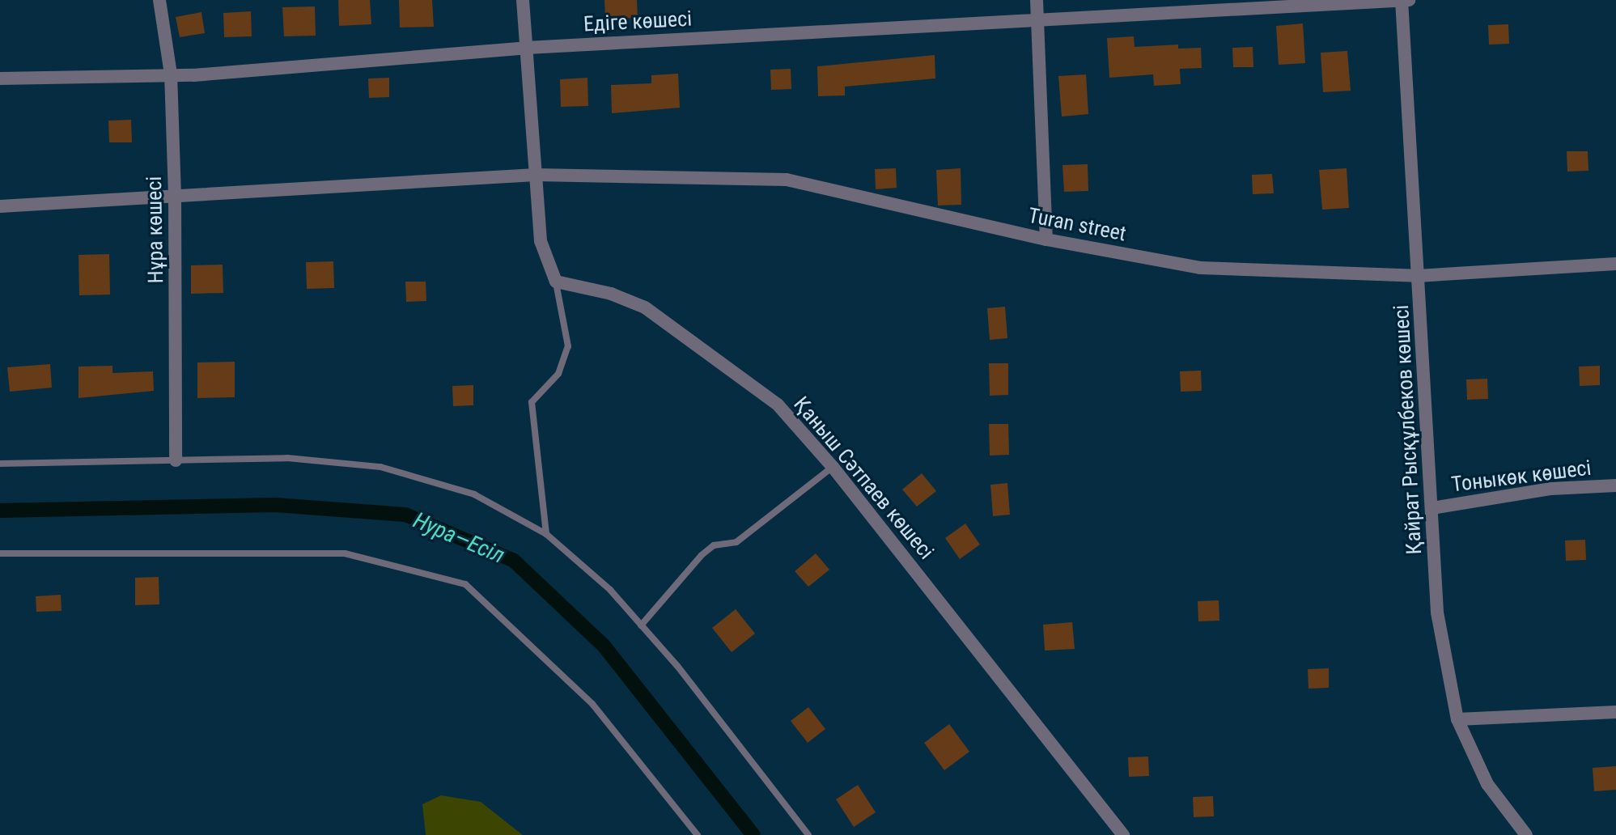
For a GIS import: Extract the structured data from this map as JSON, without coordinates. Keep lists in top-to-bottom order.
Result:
{
  "streets": {
    "street": [
      "Едіге көшесі",
      "Turan street",
      "Нұра көшесі",
      "Қайрат Рысқұлбеков көшесі",
      "Тоныкөк көшесі",
      "Қаныш Сәтпаев көшесі"
    ]
  },
  "crossings": [
    ["Едіге көшесі", "Нұра көшесі"],
    ["Едіге көшесі", "Қайрат Рысқұлбеков көшесі"],
    ["Turan street", "Нұра көшесі"],
    ["Turan street", "Қайрат Рысқұлбеков көшесі"],
    ["Қайрат Рысқұлбеков көшесі", "Тоныкөк көшесі"]
  ],
  "water": ["Нура—Есіл"]
}
